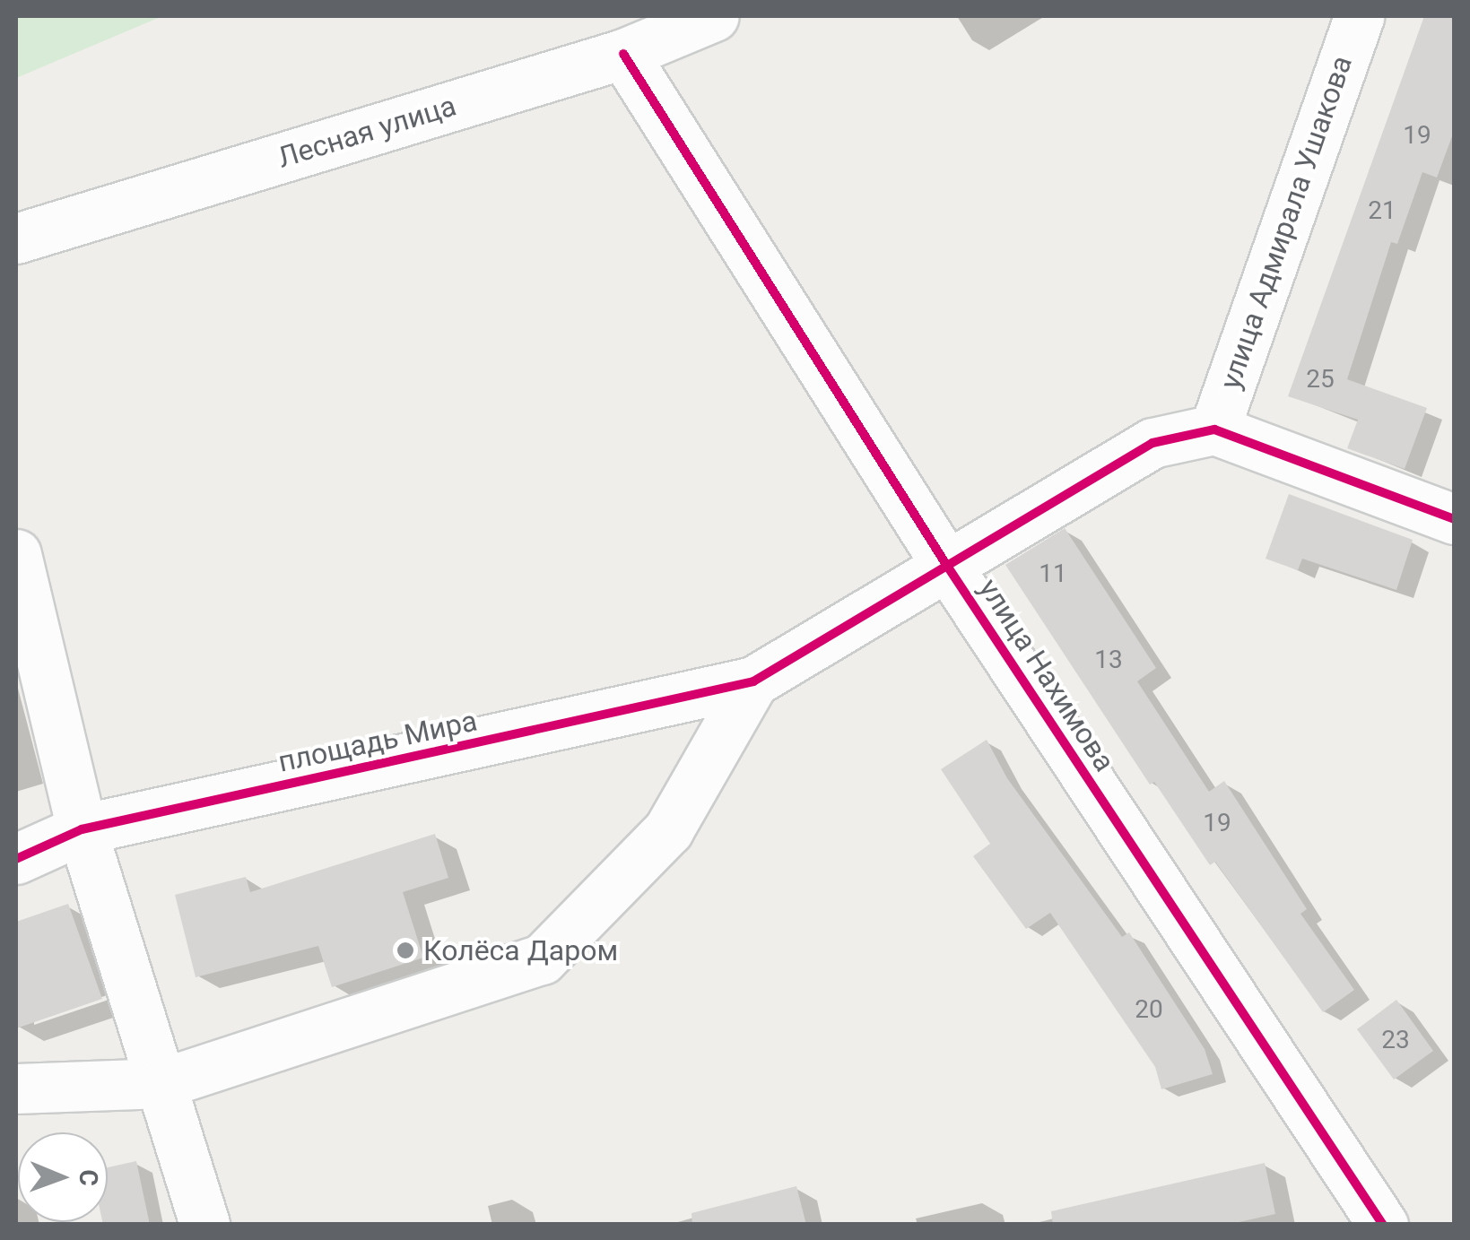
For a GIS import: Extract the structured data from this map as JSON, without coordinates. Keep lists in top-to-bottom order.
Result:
{
  "streets": {
    "street": [
      "Лесная улица",
      "улица Адмирала Ушакова",
      "улица Нахимова",
      "площадь Мира"
    ]
  },
  "crossings": [
    ["Лесная улица", "улица Нахимова"]
  ],
  "places": ["Колёса Даром"],
  "house_numbers": [
    "19",
    "21",
    "25",
    "11",
    "13",
    "19",
    "20",
    "23"
  ],
  "north": "right"
}
